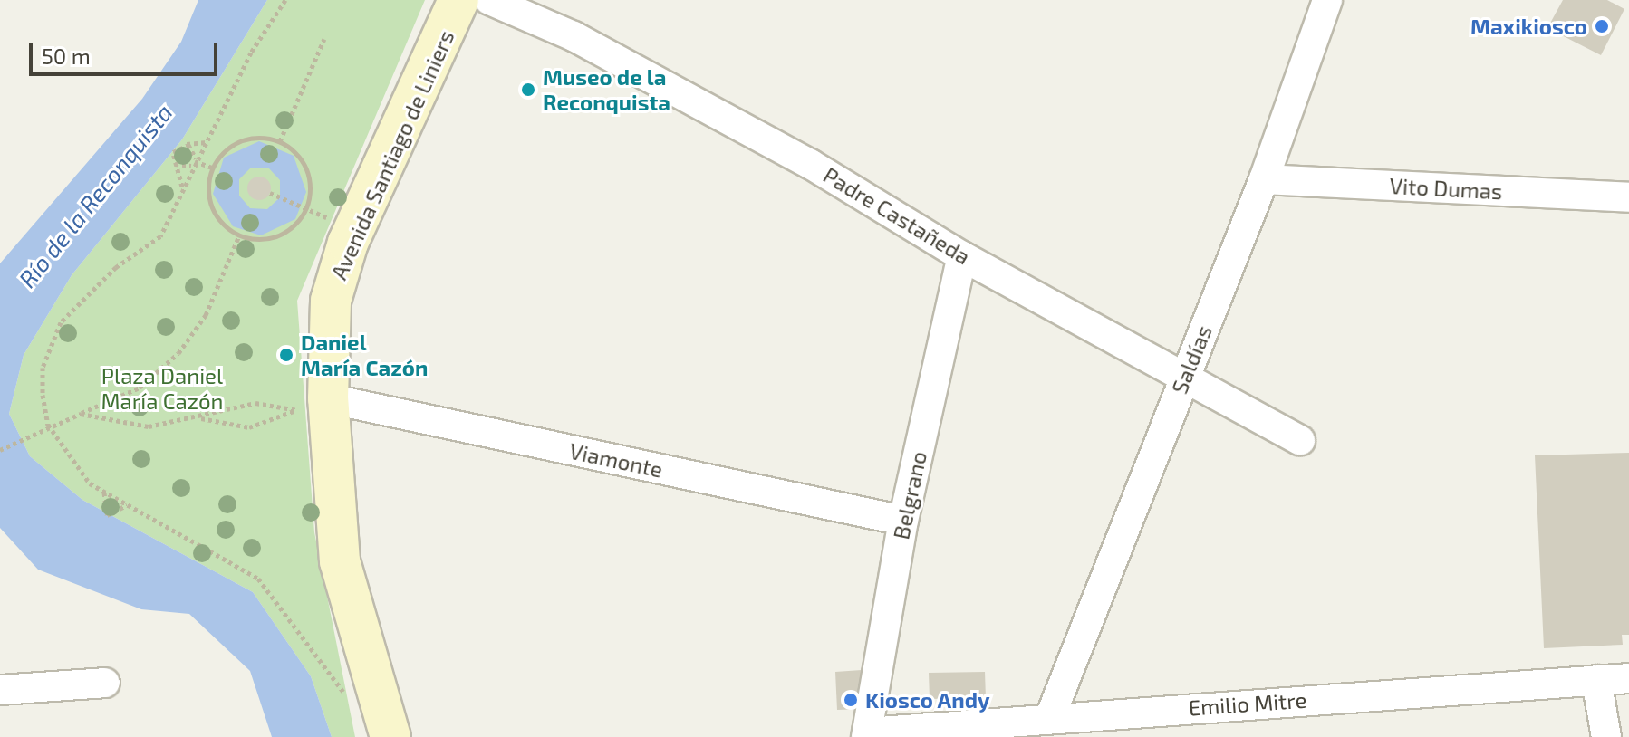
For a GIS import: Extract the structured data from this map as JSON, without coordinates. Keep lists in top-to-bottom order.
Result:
{
  "streets": {
    "main road": ["Avenida Santiago de Liniers"],
    "street": [
      "Vito Dumas",
      "Padre Castañeda",
      "Saldías",
      "Viamonte",
      "Belgrano",
      "Emilio Mitre"
    ]
  },
  "crossings": [
    ["Avenida Santiago de Liniers", "Viamonte"],
    ["Vito Dumas", "Saldías"],
    ["Padre Castañeda", "Saldías"],
    ["Padre Castañeda", "Belgrano"],
    ["Saldías", "Emilio Mitre"],
    ["Viamonte", "Belgrano"],
    ["Belgrano", "Emilio Mitre"]
  ],
  "water": ["Río de la Reconquista"],
  "parks": ["Plaza Daniel María Cazón"],
  "places": [
    "Maxikiosco",
    "Museo de la Reconquista",
    "Daniel María Cazón",
    "Kiosco Andy"
  ],
  "scale_bar": "50 m"
}
